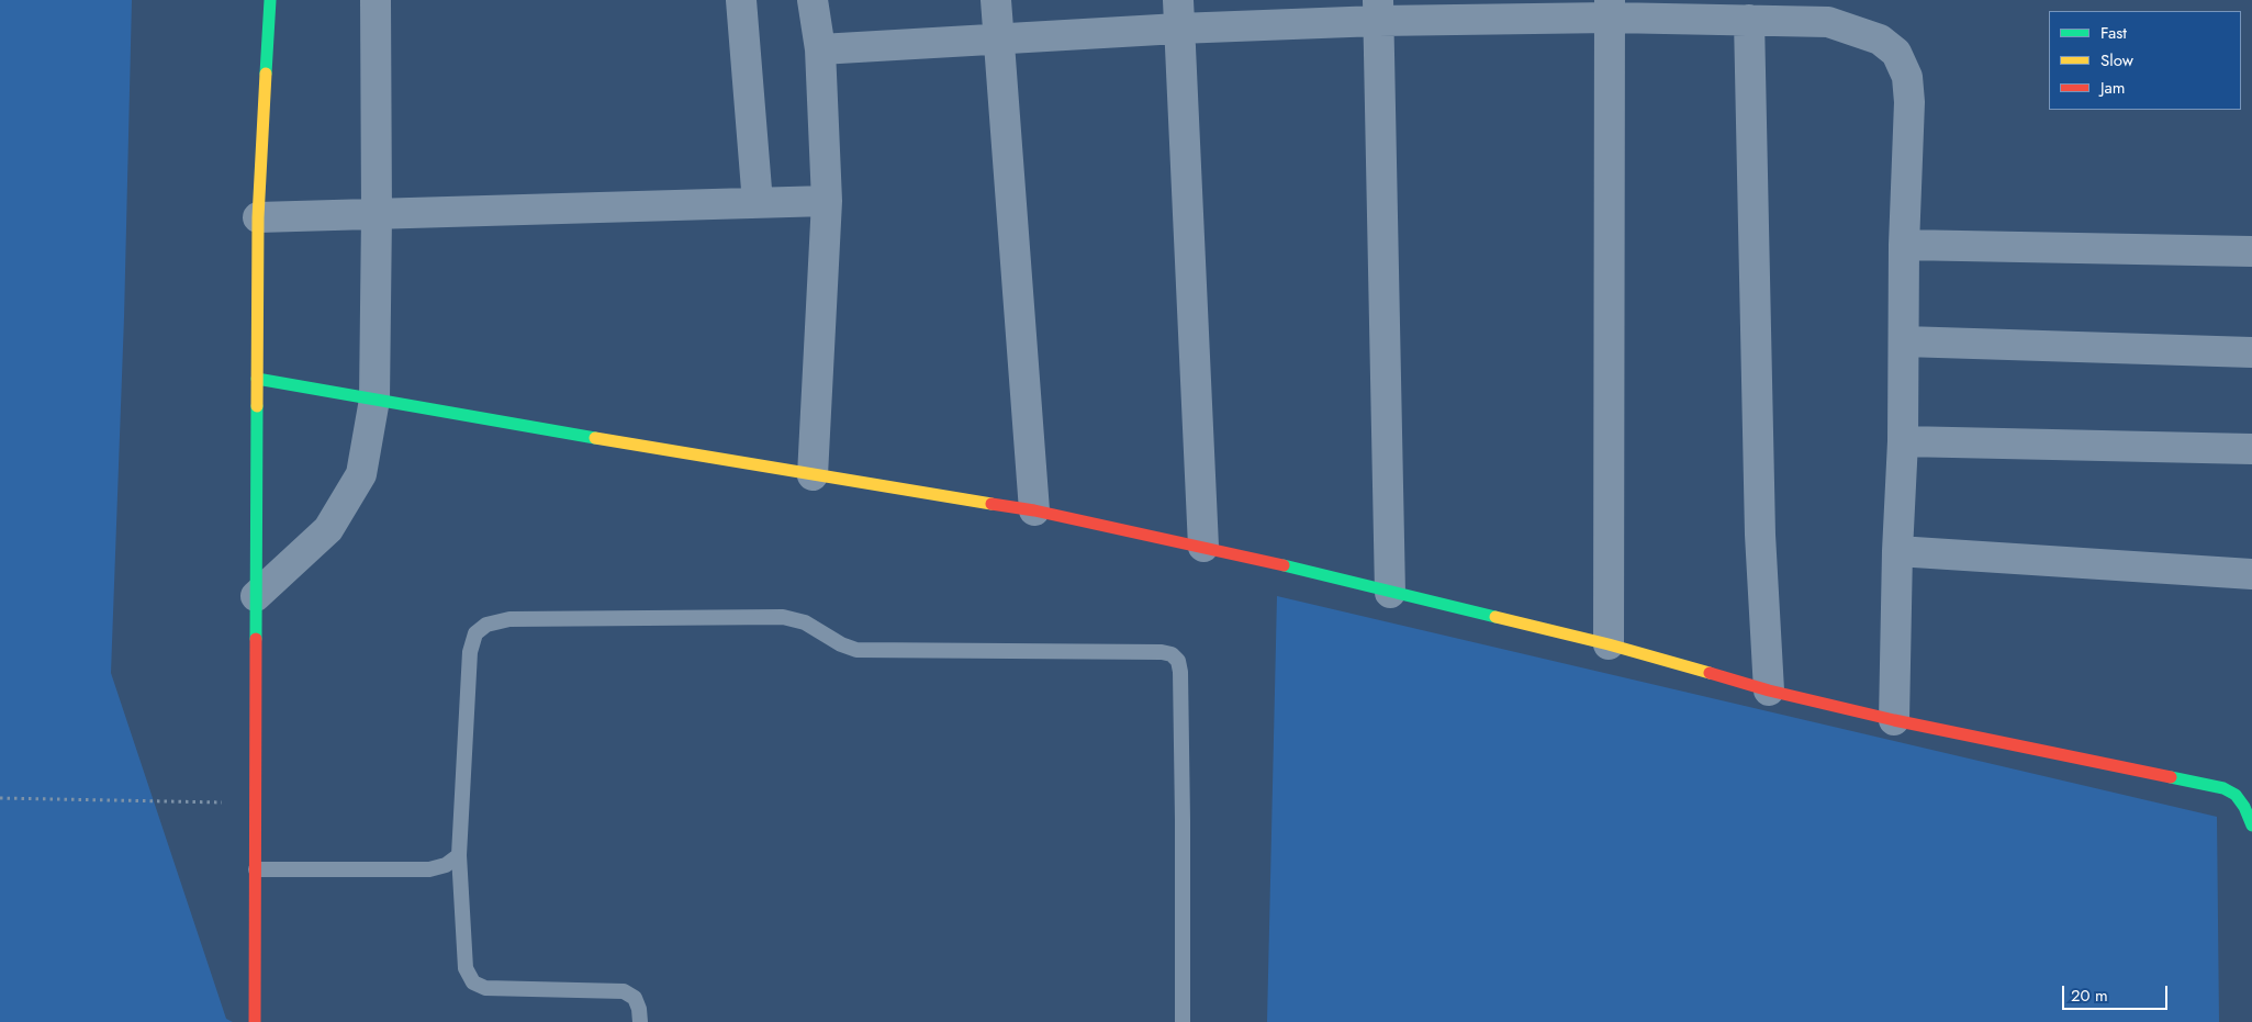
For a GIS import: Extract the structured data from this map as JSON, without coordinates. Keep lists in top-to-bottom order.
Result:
{
  "legend": ["Fast", "Slow", "Jam"],
  "scale_bar": "20 m"
}
